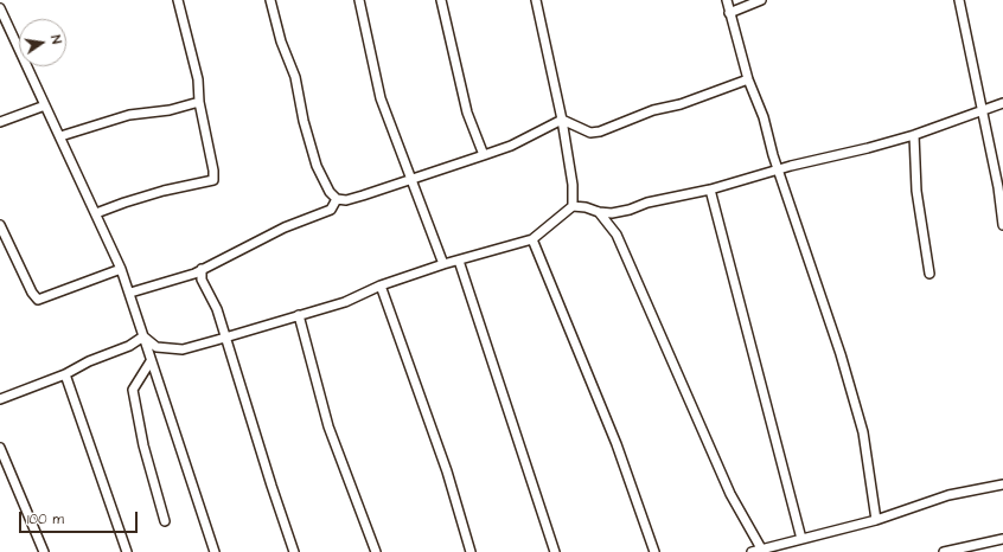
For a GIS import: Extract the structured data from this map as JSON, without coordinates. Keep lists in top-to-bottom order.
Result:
{
  "scale_bar": "100 m",
  "north": "right"
}
